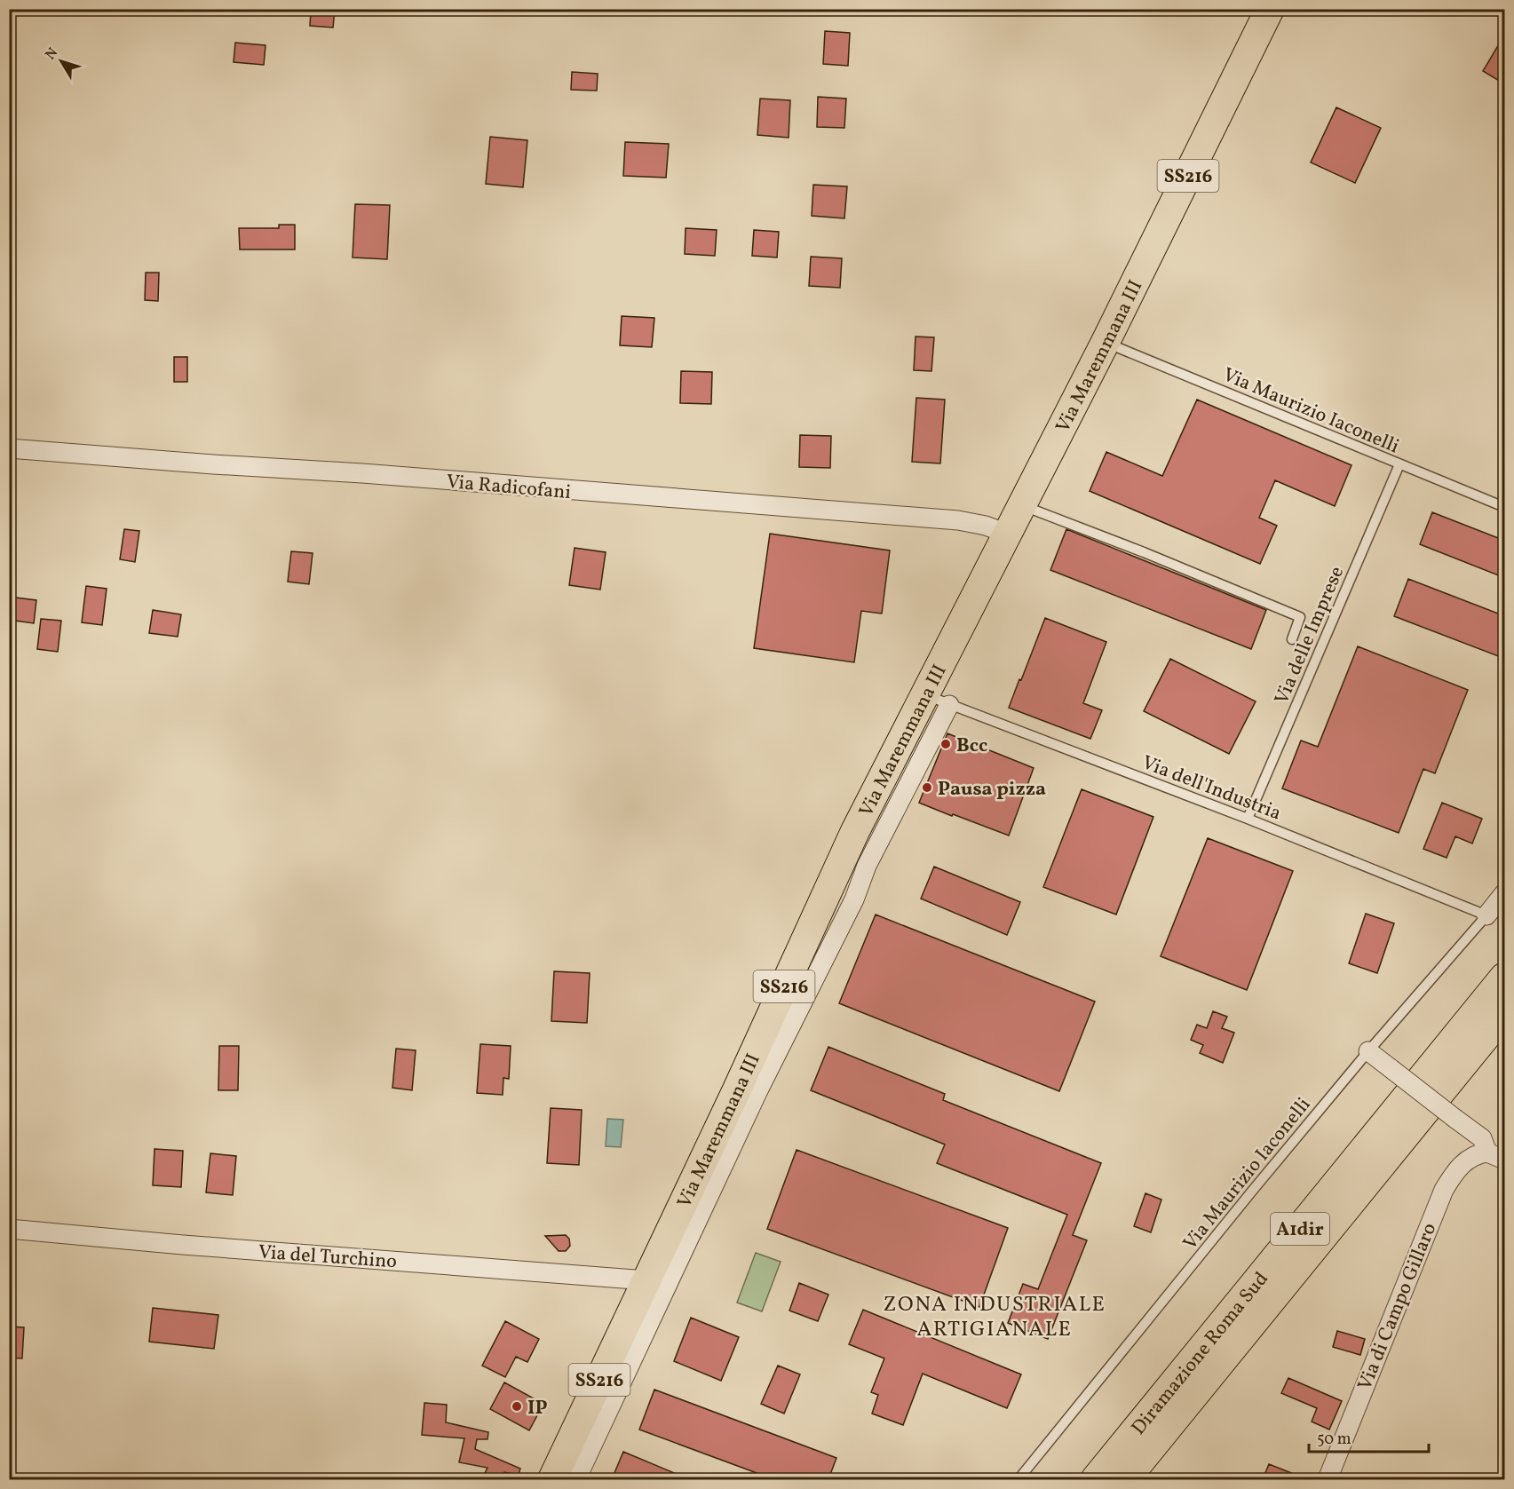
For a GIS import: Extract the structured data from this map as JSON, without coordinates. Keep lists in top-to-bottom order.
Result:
{
  "streets": {
    "highway": ["A1dir", "Diramazione Roma Sud"],
    "main road": ["SS216", "Via Maremmana III"],
    "street": ["Via Radicofani", "Via del Turchino", "Via di Campo Gillaro"],
    "lane": ["Via Maurizio Iaconelli", "Via delle Imprese", "Via dell'Industria"]
  },
  "crossings": [
    ["Via Maremmana III", "Via Maurizio Iaconelli"],
    ["Via Maremmana III", "Via Radicofani"],
    ["Via Maremmana III", "Via dell'Industria"],
    ["Via Maremmana III", "Via del Turchino"],
    ["Via Maurizio Iaconelli", "Via delle Imprese"],
    ["Via Maurizio Iaconelli", "Via dell'Industria"],
    ["Via delle Imprese", "Via dell'Industria"]
  ],
  "districts": ["ZONA INDUSTRIALE ARTIGIANALE"],
  "places": ["Bcc", "Pausa pizza", "IP"],
  "scale_bar": "50 m",
  "north": "top left"
}
